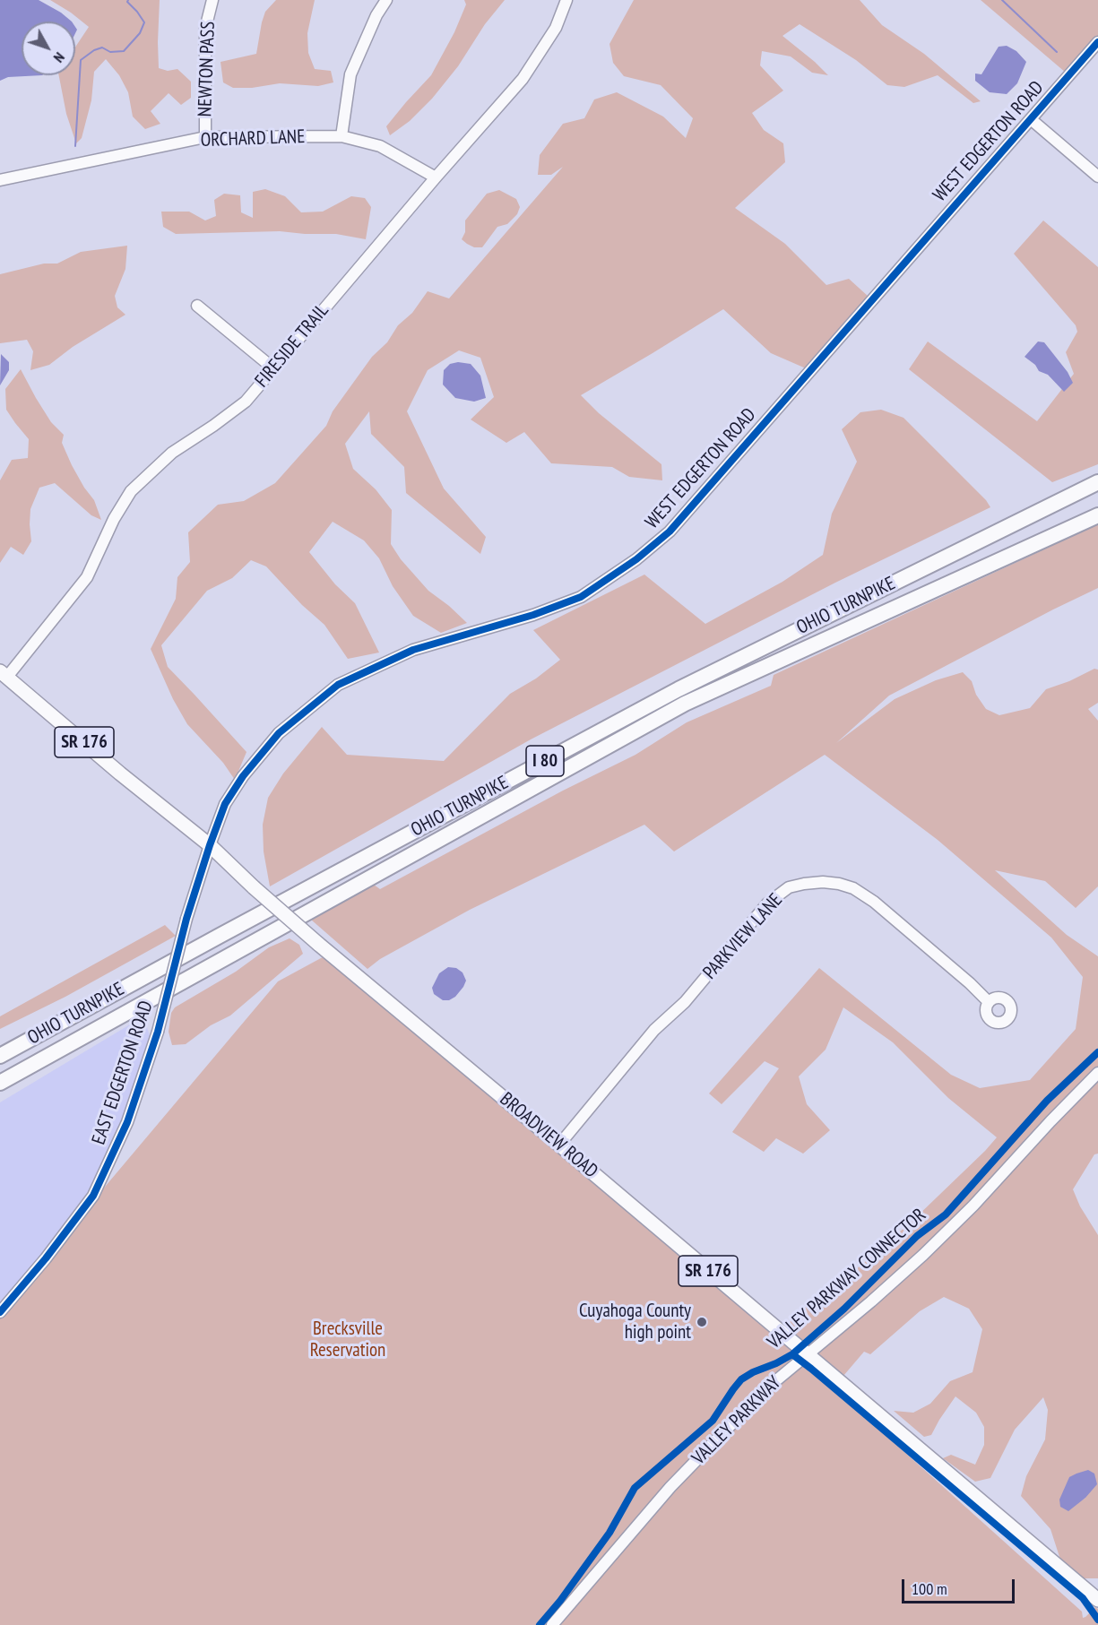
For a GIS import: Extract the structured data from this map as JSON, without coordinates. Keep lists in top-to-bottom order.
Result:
{
  "streets": {
    "highway": ["OHIO TURNPIKE", "I 80"],
    "main road": ["SR 176", "BROADVIEW ROAD"],
    "street": [
      "NEWTON PASS",
      "ORCHARD LANE",
      "WEST EDGERTON ROAD",
      "FIRESIDE TRAIL",
      "PARKVIEW LANE",
      "EAST EDGERTON ROAD",
      "VALLEY PARKWAY"
    ],
    "cycle path": ["VALLEY PARKWAY CONNECTOR"]
  },
  "crossings": [
    ["NEWTON PASS", "ORCHARD LANE"],
    ["ORCHARD LANE", "FIRESIDE TRAIL"],
    ["WEST EDGERTON ROAD", "EAST EDGERTON ROAD"],
    ["WEST EDGERTON ROAD", "BROADVIEW ROAD"],
    ["FIRESIDE TRAIL", "BROADVIEW ROAD"],
    ["PARKVIEW LANE", "BROADVIEW ROAD"],
    ["EAST EDGERTON ROAD", "BROADVIEW ROAD"],
    ["BROADVIEW ROAD", "VALLEY PARKWAY"]
  ],
  "parks": ["Brecksville Reservation"],
  "places": ["Cuyahoga County high point"],
  "scale_bar": "100 m",
  "north": "bottom right"
}
